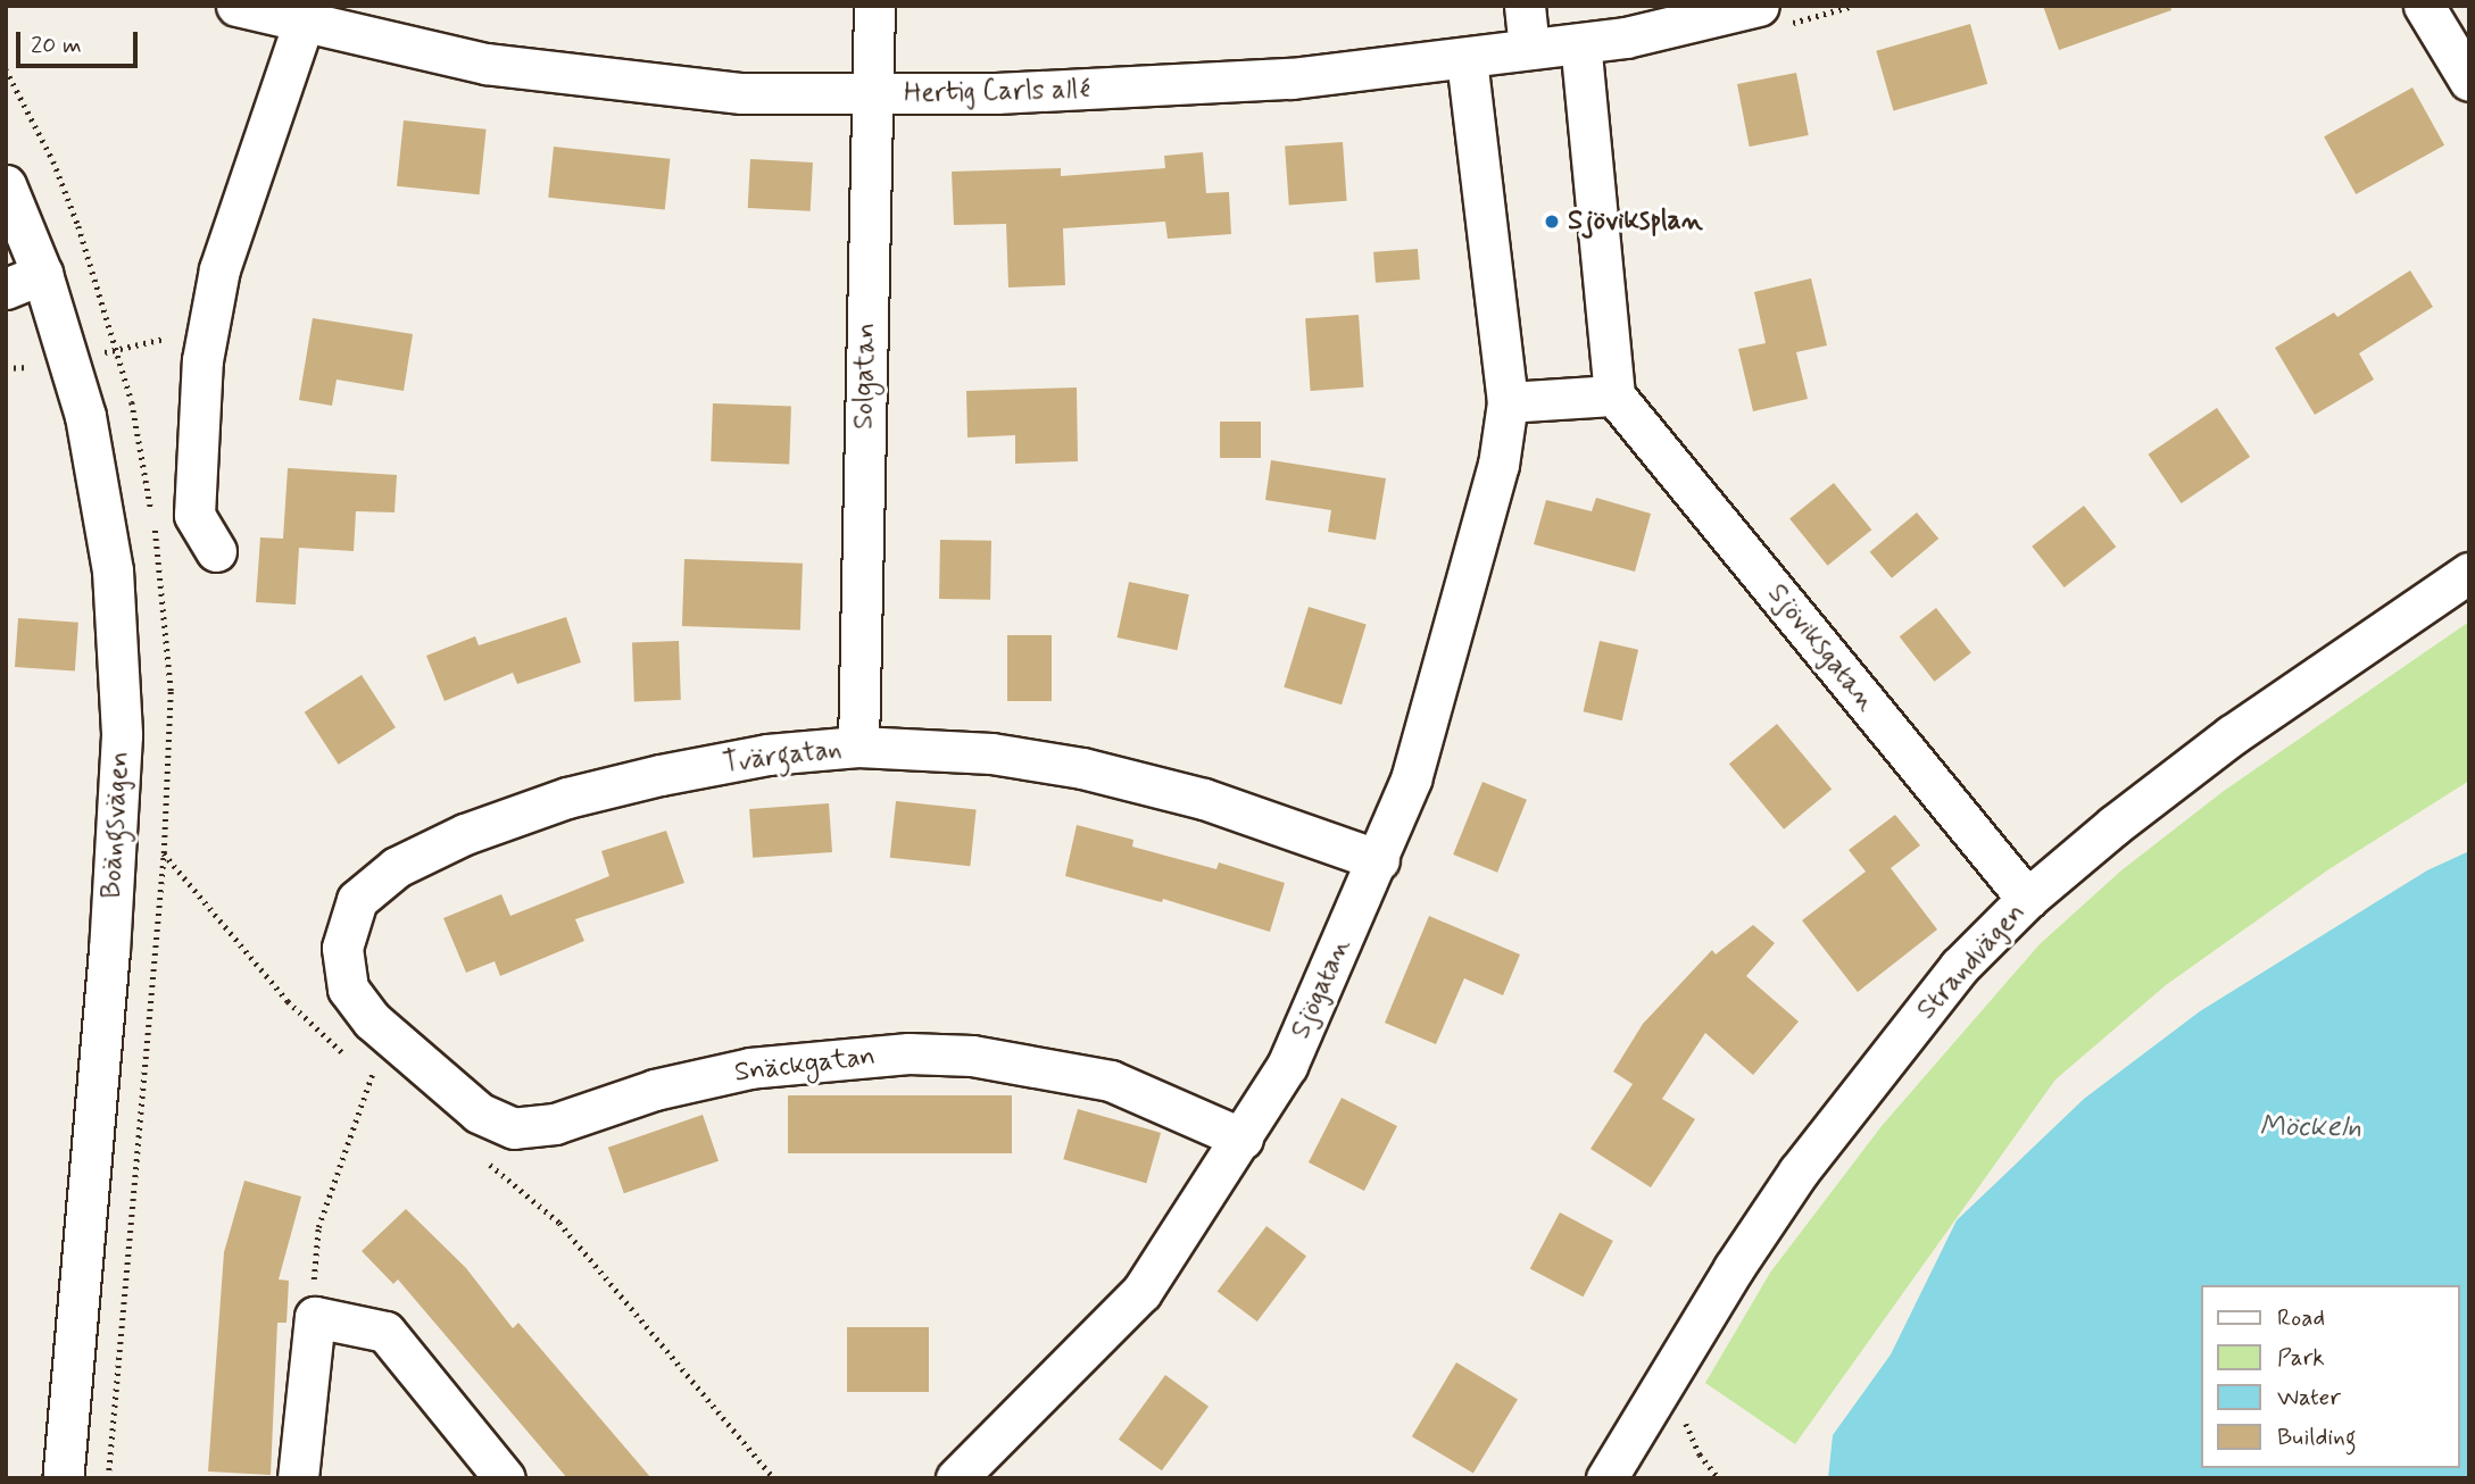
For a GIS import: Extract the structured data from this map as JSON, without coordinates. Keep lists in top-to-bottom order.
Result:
{
  "streets": {
    "street": [
      "Hertig Carls allé",
      "Solgatan",
      "Sjöviksgatan",
      "Tvärgatan",
      "Boängsvägen",
      "Strandvägen",
      "Sjögatan",
      "Snäckgatan"
    ]
  },
  "crossings": [
    ["Hertig Carls allé", "Solgatan"],
    ["Solgatan", "Tvärgatan"],
    ["Sjöviksgatan", "Strandvägen"],
    ["Tvärgatan", "Sjögatan"],
    ["Tvärgatan", "Snäckgatan"],
    ["Sjögatan", "Snäckgatan"]
  ],
  "water": ["Möckeln"],
  "places": ["Sjöviksplan"],
  "legend": [
    "Road",
    "Park",
    "Water",
    "Building"
  ],
  "scale_bar": "20 m"
}
